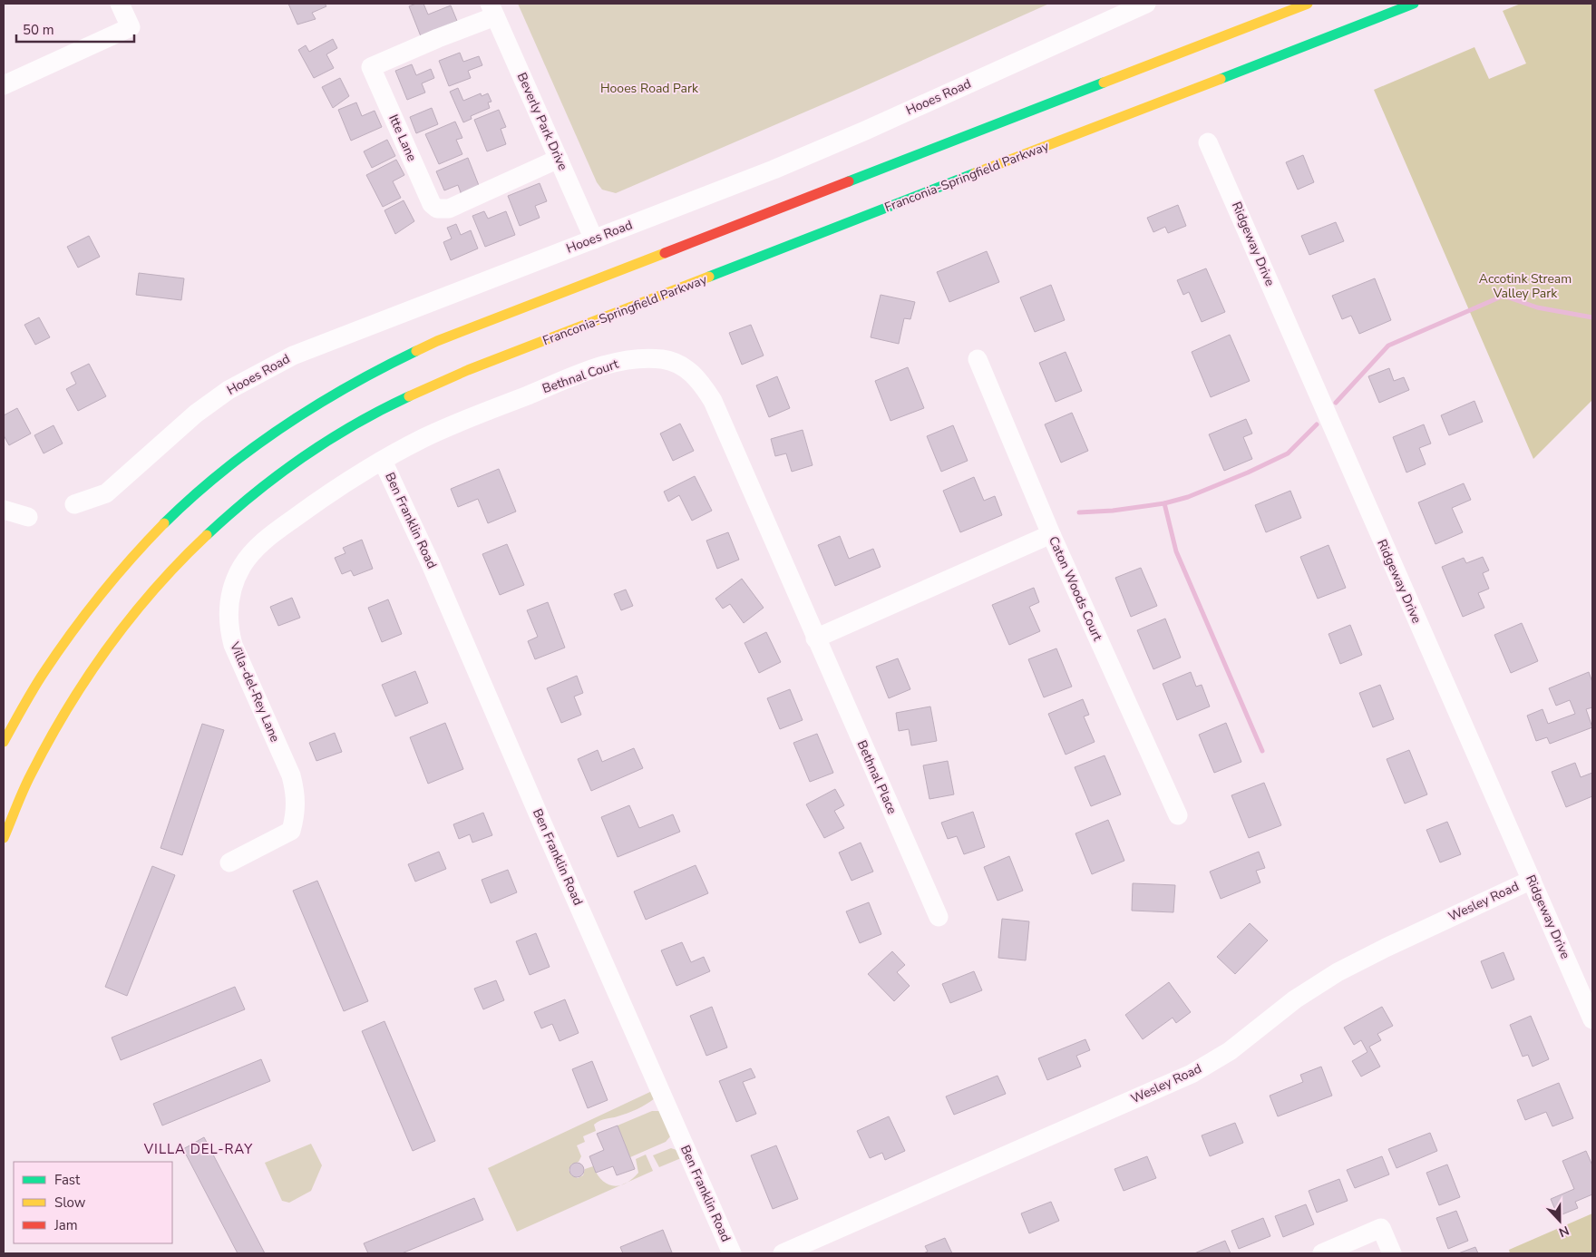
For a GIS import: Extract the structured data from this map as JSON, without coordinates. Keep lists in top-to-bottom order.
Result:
{
  "streets": {
    "main road": ["Franconia-Springfield Parkway"],
    "street": [
      "Hooes Road",
      "Beverly Park Drive",
      "Itte Lane",
      "Ridgeway Drive",
      "Bethnal Court",
      "Ben Franklin Road",
      "Caton Woods Court",
      "Villa-del-Rey Lane",
      "Bethnal Place",
      "Wesley Road"
    ]
  },
  "crossings": [
    ["Hooes Road", "Beverly Park Drive"],
    ["Beverly Park Drive", "Itte Lane"],
    ["Ridgeway Drive", "Wesley Road"],
    ["Bethnal Court", "Ben Franklin Road"],
    ["Bethnal Court", "Villa-del-Rey Lane"],
    ["Bethnal Court", "Bethnal Place"],
    ["Ben Franklin Road", "Villa-del-Rey Lane"]
  ],
  "districts": ["VILLA DEL-RAY"],
  "parks": ["Hooes Road Park", "Accotink Stream Valley Park"],
  "legend": ["Fast", "Slow", "Jam"],
  "scale_bar": "50 m",
  "north": "bottom"
}
